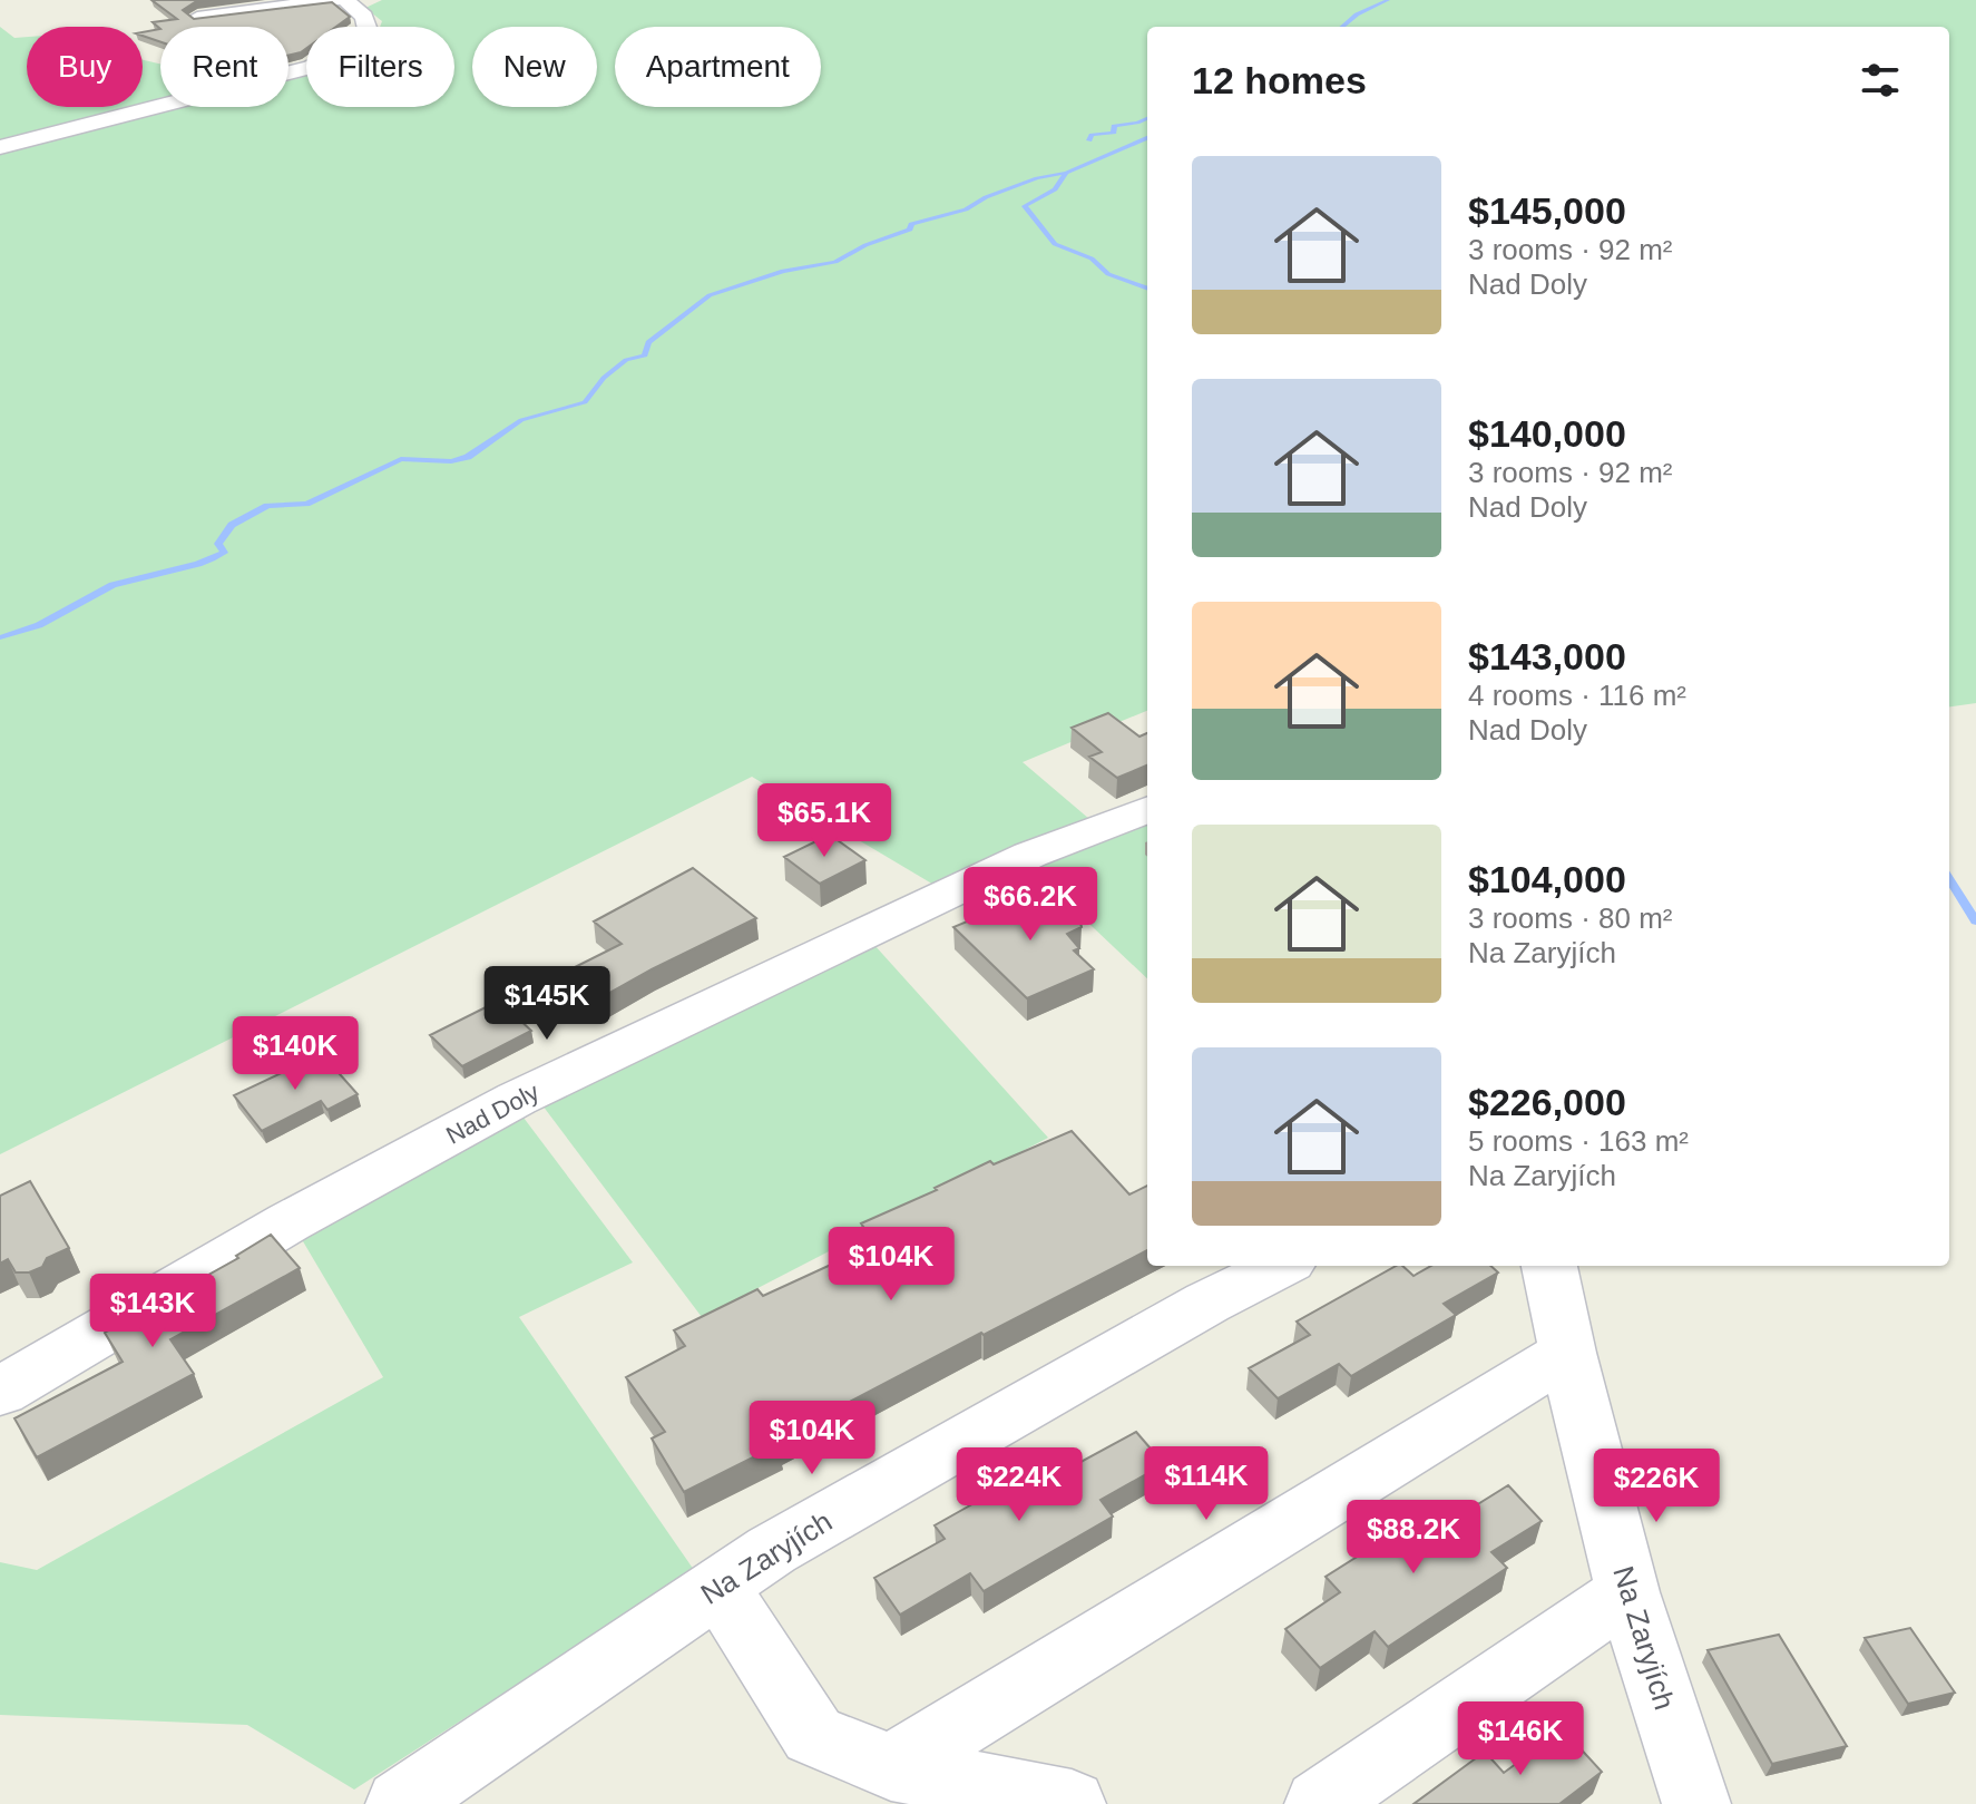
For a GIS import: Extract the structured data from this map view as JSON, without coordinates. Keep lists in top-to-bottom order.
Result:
{
  "streets": {
    "street": ["Nad Doly", "Na Zaryjích"]
  },
  "page": {
    "chip": [
      "Buy",
      "Rent",
      "Filters",
      "New",
      "Apartment"
    ],
    "heading": "12 homes",
    "list": [
      {
        "name": "$145,000",
        "note": "3 rooms · 92 m² · Nad Doly"
      },
      {
        "name": "$140,000",
        "note": "3 rooms · 92 m² · Nad Doly"
      },
      {
        "name": "$143,000",
        "note": "4 rooms · 116 m² · Nad Doly"
      },
      {
        "name": "$104,000",
        "note": "3 rooms · 80 m² · Na Zaryjích"
      },
      {
        "name": "$226,000",
        "note": "5 rooms · 163 m² · Na Zaryjích"
      }
    ],
    "price": [
      "$65.1K",
      "$66.2K",
      "$145K",
      "$140K",
      "$104K",
      "$143K",
      "$104K",
      "$114K",
      "$224K",
      "$226K",
      "$88.2K",
      "$146K"
    ]
  }
}
